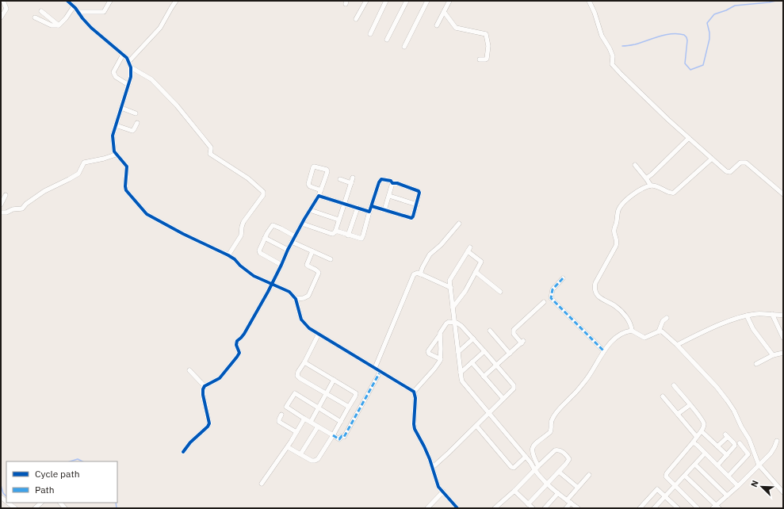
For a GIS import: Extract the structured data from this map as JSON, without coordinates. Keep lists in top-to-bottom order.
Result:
{
  "legend": ["Cycle path", "Path"],
  "north": "top left"
}
